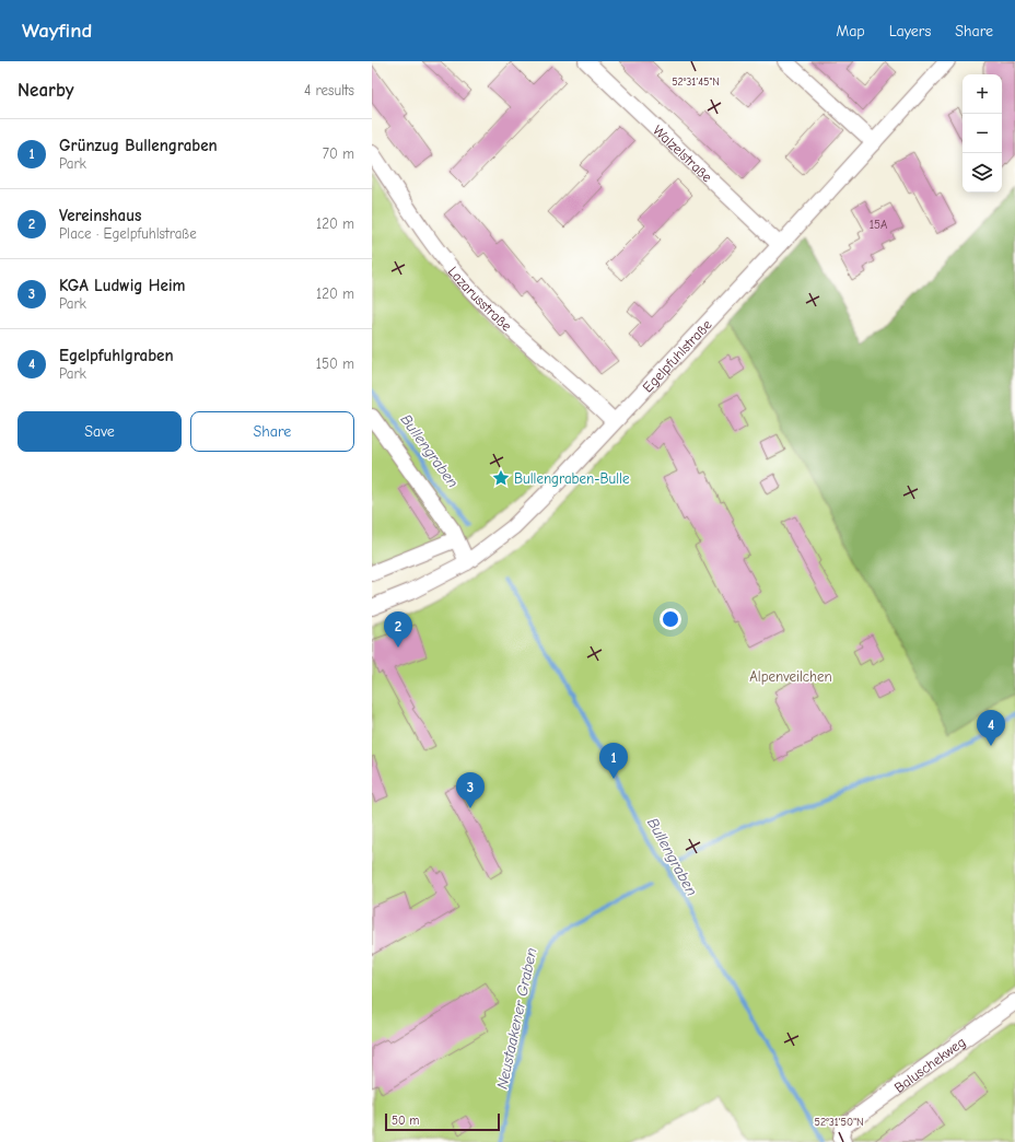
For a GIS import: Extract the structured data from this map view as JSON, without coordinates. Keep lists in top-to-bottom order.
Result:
{
  "streets": {
    "street": [
      "Walzelstraße",
      "Lazarusstraße",
      "Egelpfuhlstraße",
      "Baluschekweg"
    ]
  },
  "crossings": [
    ["Walzelstraße", "Egelpfuhlstraße"],
    ["Lazarusstraße", "Egelpfuhlstraße"]
  ],
  "water": ["Bullengraben", "Neustaakener Graben"],
  "parks": ["Alpenveilchen"],
  "places": {
    "place": ["Bullengraben-Bulle"]
  },
  "house_numbers": ["15A"],
  "scale_bar": "50 m",
  "page": {
    "header": "Wayfind",
    "nav": ["Map", "Layers", "Share"],
    "heading": ["Nearby", "4 results"],
    "map_buttons": ["+", "−"],
    "list": [
      {
        "mark": "1",
        "name": "Grünzug Bullengraben",
        "note": "Park",
        "value": "70 m"
      },
      {
        "mark": "2",
        "name": "Vereinshaus",
        "note": "Place · Egelpfuhlstraße",
        "value": "120 m"
      },
      {
        "mark": "3",
        "name": "KGA Ludwig Heim",
        "note": "Park",
        "value": "120 m"
      },
      {
        "mark": "4",
        "name": "Egelpfuhlgraben",
        "note": "Park",
        "value": "150 m"
      }
    ],
    "buttons": ["Save", "Share"],
    "pins": [
      "2",
      "4",
      "1",
      "3"
    ],
    "scale": "50 m"
  },
  "coordinates": ["52°31'45\"N", "52°31'50\"N"]
}
